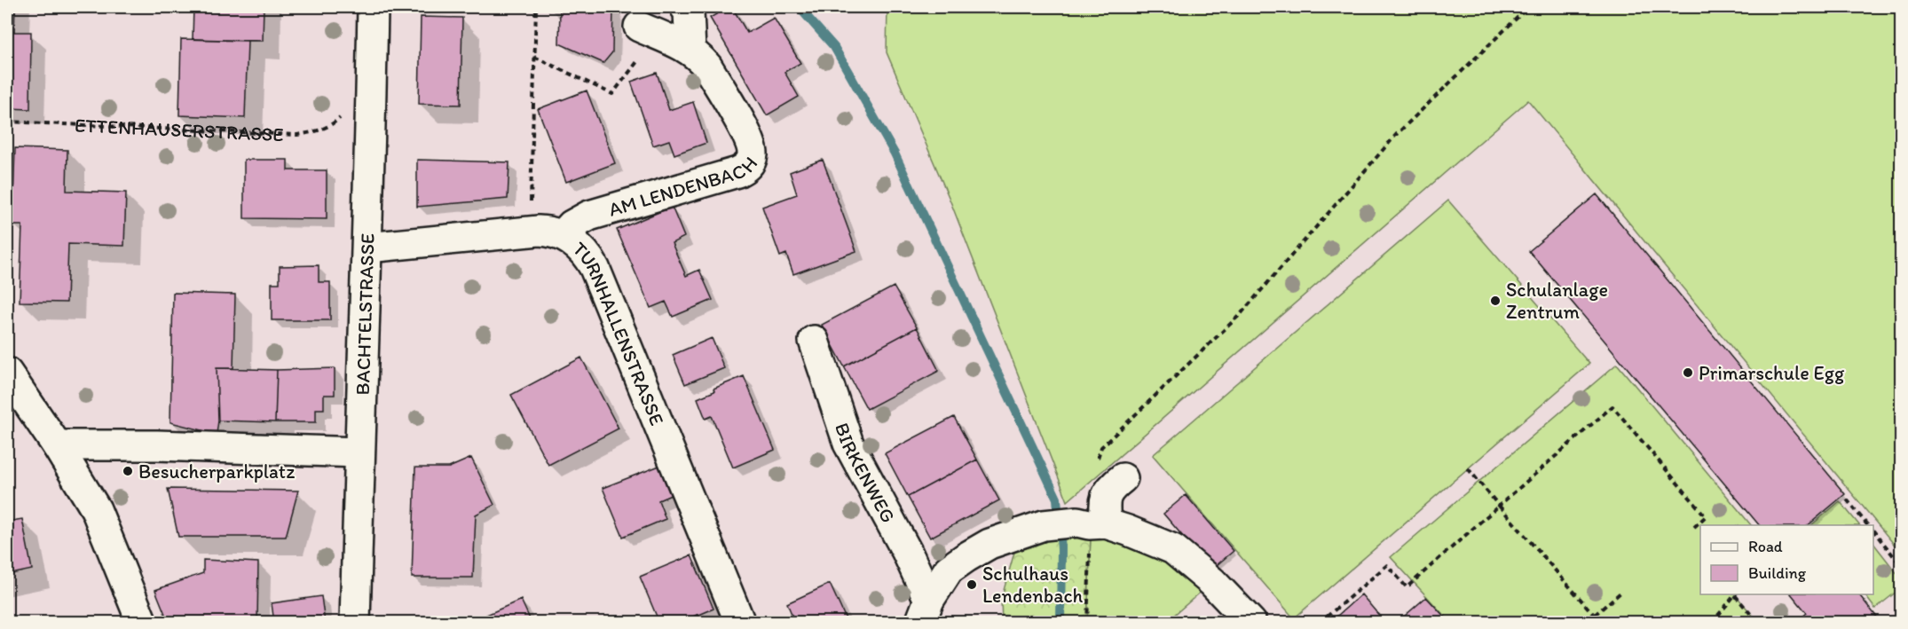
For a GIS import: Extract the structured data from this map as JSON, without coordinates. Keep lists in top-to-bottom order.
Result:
{
  "streets": {
    "street": [
      "AM LENDENBACH",
      "BACHTELSTRASSE",
      "TURNHALLENSTRASSE",
      "BIRKENWEG"
    ],
    "path": ["ETTENHAUSERSTRASSE"]
  },
  "crossings": [
    ["AM LENDENBACH", "TURNHALLENSTRASSE"],
    ["BACHTELSTRASSE", "TURNHALLENSTRASSE"]
  ],
  "places": [
    "Schulanlage Zentrum",
    "Primarschule Egg",
    "Besucherparkplatz",
    "Schulhaus Lendenbach"
  ],
  "legend": ["Road", "Building"]
}
